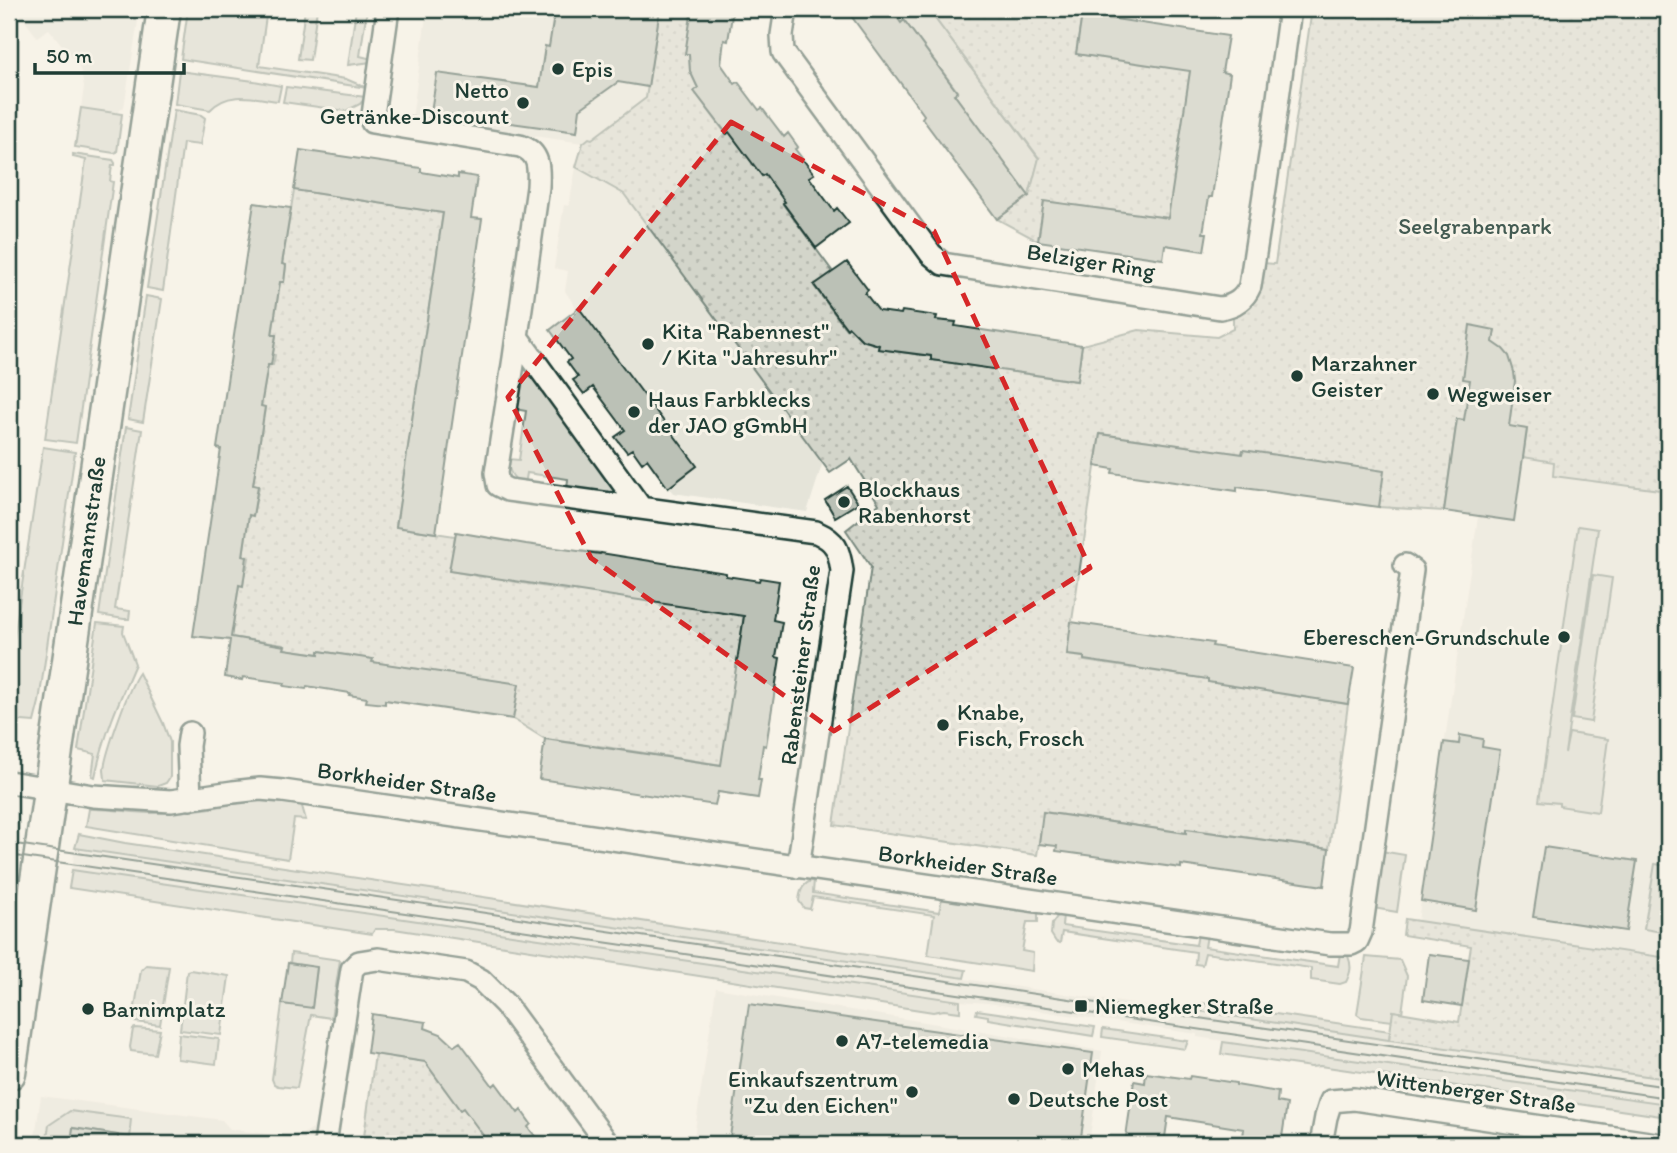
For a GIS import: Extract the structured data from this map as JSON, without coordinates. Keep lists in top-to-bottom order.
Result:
{
  "streets": {
    "main road": ["Havemannstraße"],
    "street": [
      "Belziger Ring",
      "Rabensteiner Straße",
      "Borkheider Straße",
      "Wittenberger Straße"
    ]
  },
  "crossings": [
    ["Rabensteiner Straße", "Borkheider Straße"]
  ],
  "parks": ["Seelgrabenpark"],
  "places": {
    "other": [
      "Epis",
      "Netto Getränke-Discount",
      "Kita \"Rabennest\" / Kita \"Jahresuhr\"",
      "Marzahner Geister",
      "Wegweiser",
      "Haus Farbklecks der JAO gGmbH",
      "Blockhaus Rabenhorst",
      "Ebereschen-Grundschule",
      "Knabe, Fisch, Frosch",
      "Barnimplatz",
      "A7-telemedia",
      "Mehas",
      "Einkaufszentrum \"Zu den Eichen\"",
      "Deutsche Post"
    ],
    "transit": ["Niemegker Straße"]
  },
  "scale_bar": "50 m"
}
